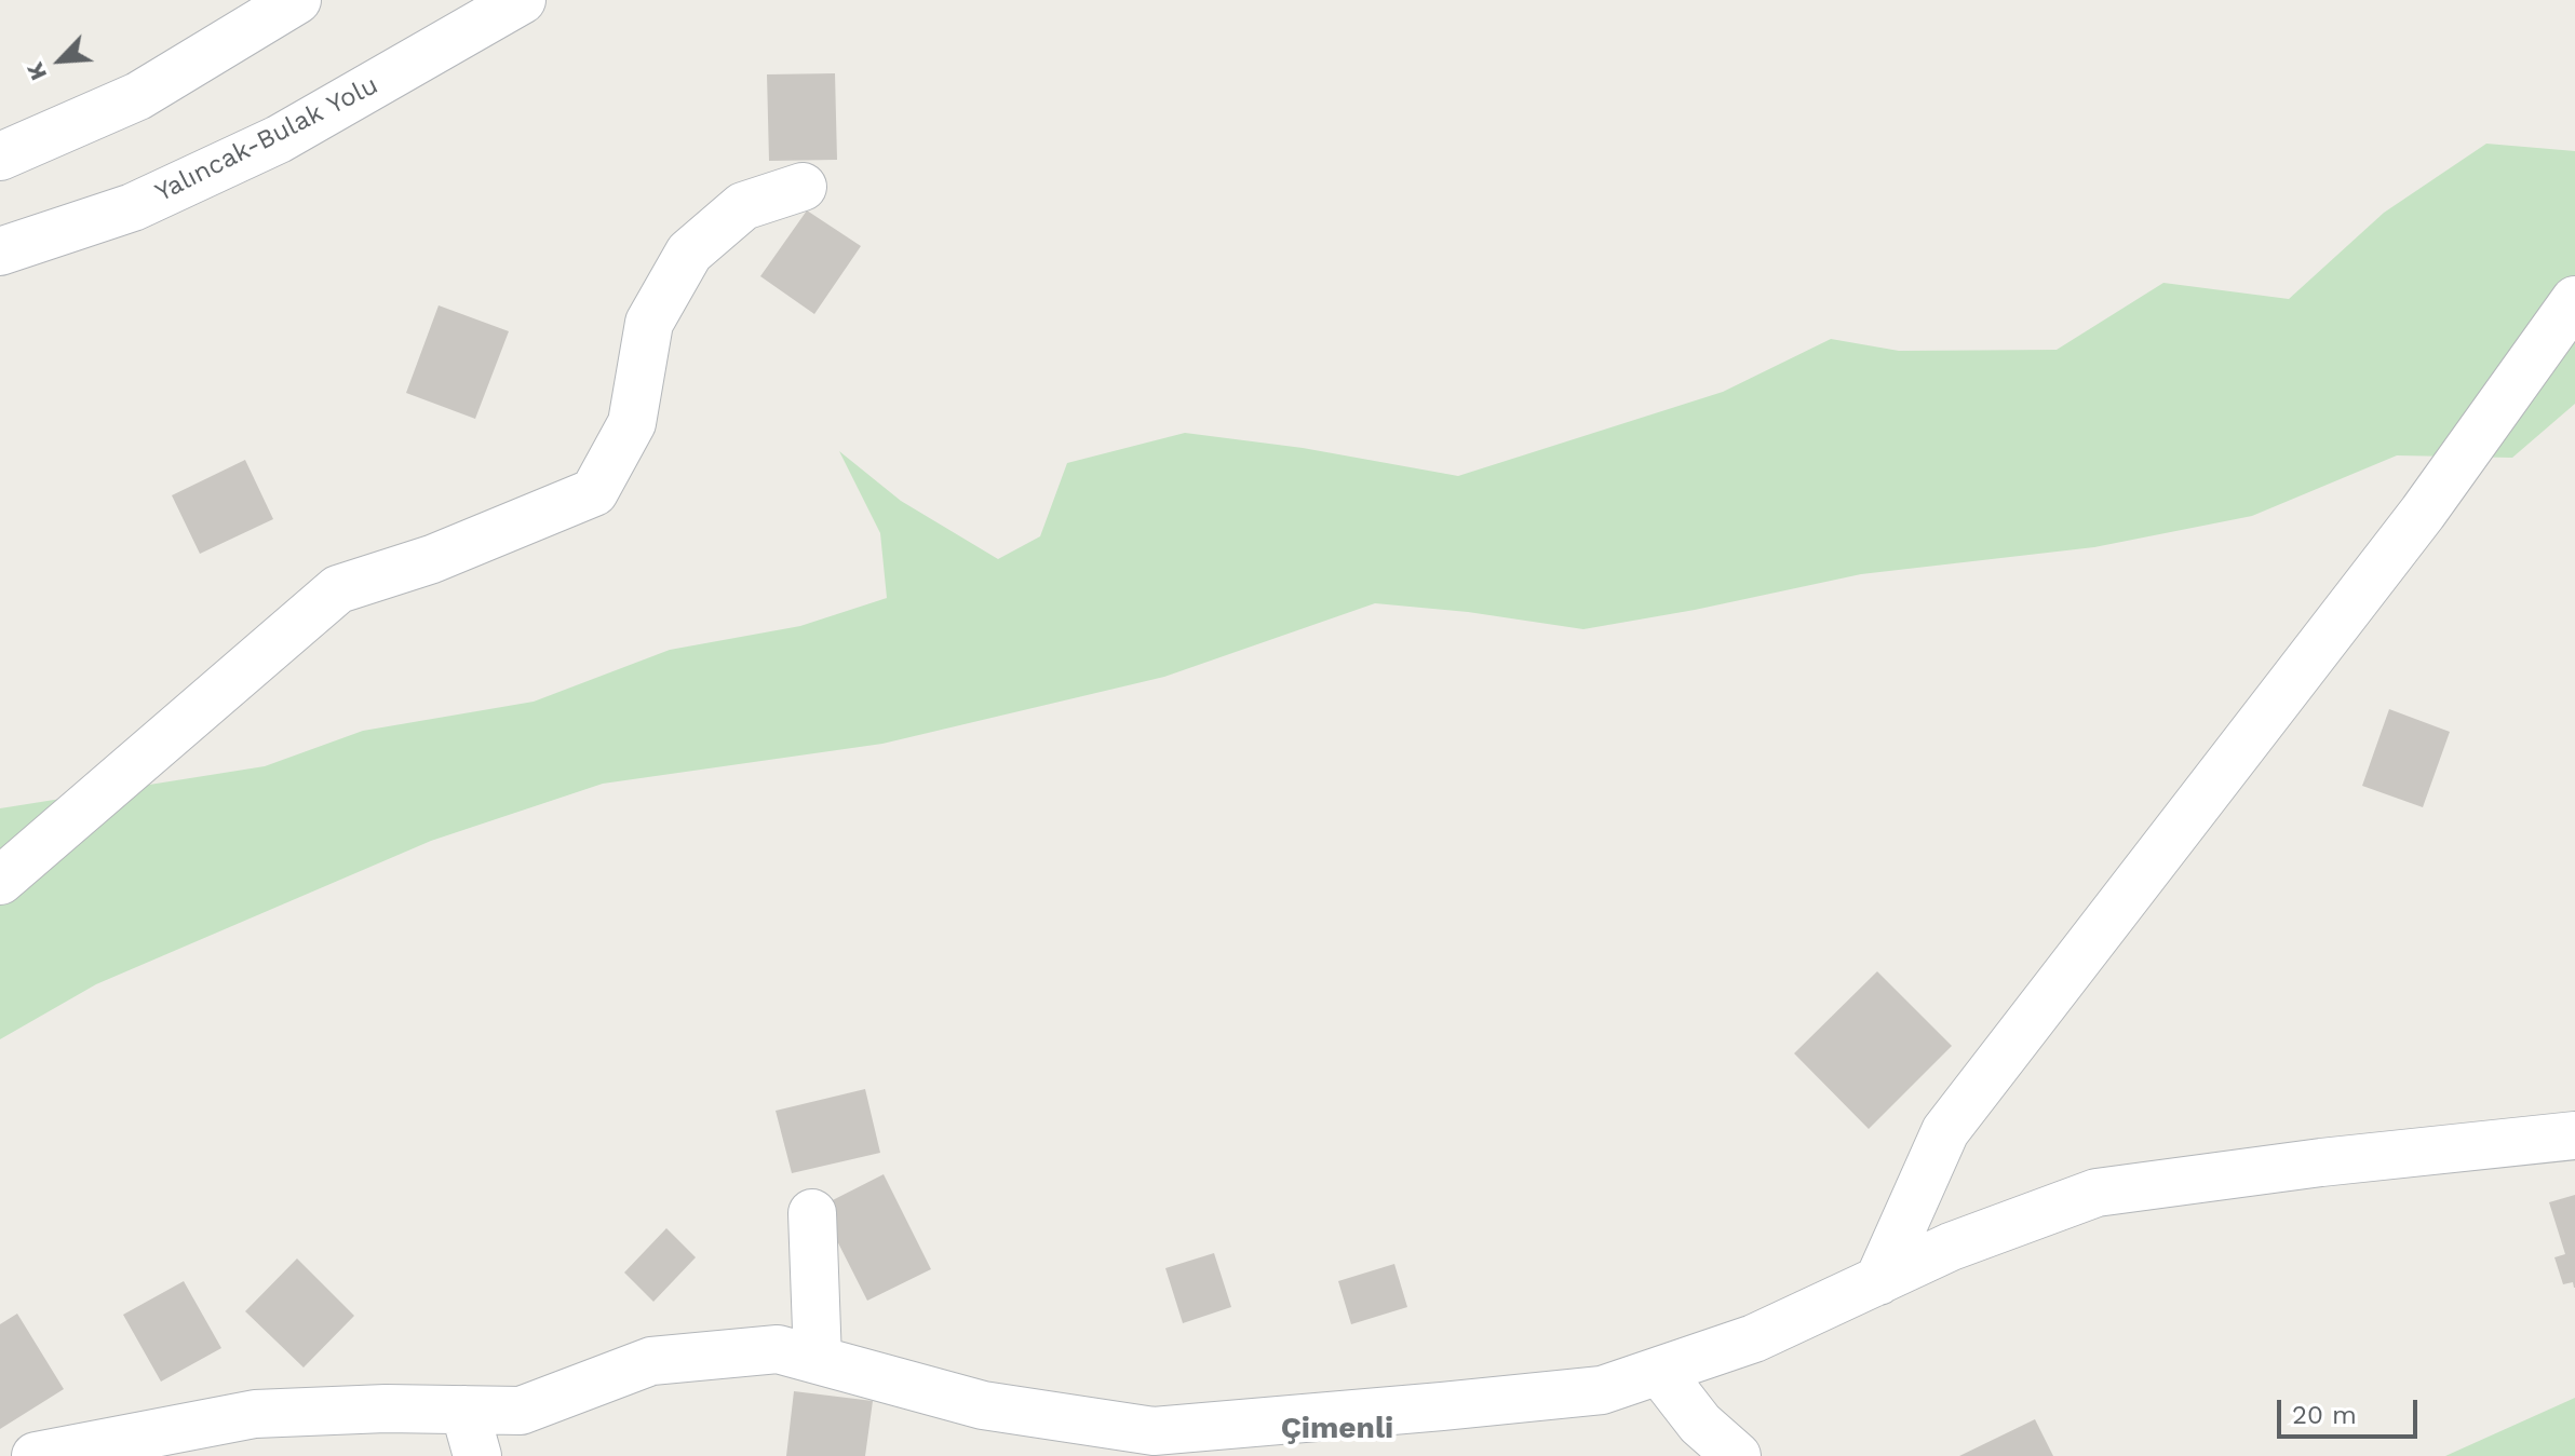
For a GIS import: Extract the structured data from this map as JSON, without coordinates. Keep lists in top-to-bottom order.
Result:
{
  "streets": {
    "street": ["Yalıncak-Bulak Yolu"]
  },
  "districts": ["Çimenli"],
  "scale_bar": "20 m",
  "north": "bottom left"
}
